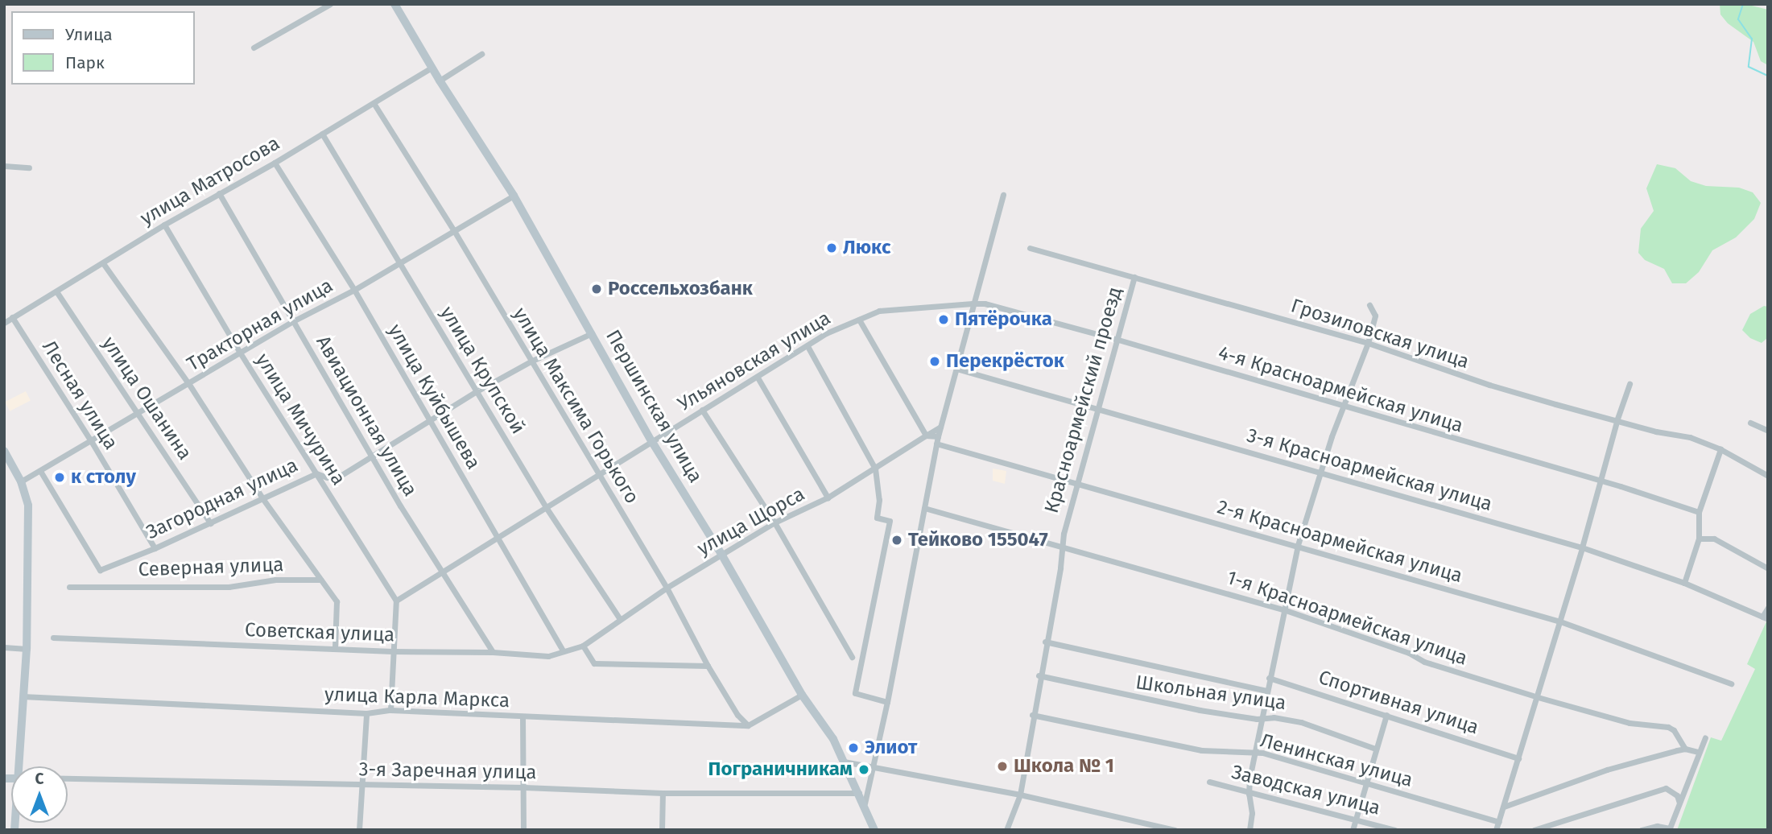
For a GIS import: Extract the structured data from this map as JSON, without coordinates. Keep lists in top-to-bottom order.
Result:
{
  "streets": {
    "street": [
      "улица Матросова",
      "Тракторная улица",
      "Грозиловская улица",
      "Ульяновская улица",
      "улица Крупской",
      "4-я Красноармейская улица",
      "Лесная улица",
      "улица Куйбышева",
      "улица Ошанина",
      "Красноармейский проезд",
      "улица Максима Горького",
      "Першинская улица",
      "Авиационная улица",
      "улица Мичурина",
      "3-я Красноармейская улица",
      "Загородная улица",
      "улица Щорса",
      "2-я Красноармейская улица",
      "Северная улица",
      "1-я Красноармейская улица",
      "Советская улица",
      "Школьная улица",
      "улица Карла Маркса",
      "Спортивная улица",
      "Ленинская улица",
      "3-я Заречная улица",
      "Заводская улица"
    ]
  },
  "crossings": [
    ["улица Матросова", "улица Крупской"],
    ["улица Матросова", "Лесная улица"],
    ["улица Матросова", "улица Куйбышева"],
    ["улица Матросова", "улица Ошанина"],
    ["улица Матросова", "улица Максима Горького"],
    ["улица Матросова", "Першинская улица"],
    ["улица Матросова", "Авиационная улица"],
    ["улица Матросова", "улица Мичурина"],
    ["Тракторная улица", "улица Крупской"],
    ["Тракторная улица", "Лесная улица"],
    ["Тракторная улица", "улица Куйбышева"],
    ["Тракторная улица", "улица Ошанина"],
    ["Тракторная улица", "улица Максима Горького"],
    ["Тракторная улица", "Першинская улица"],
    ["Тракторная улица", "Авиационная улица"],
    ["Тракторная улица", "улица Мичурина"],
    ["Тракторная улица", "Загородная улица"],
    ["Грозиловская улица", "Красноармейский проезд"],
    ["Ульяновская улица", "улица Крупской"],
    ["Ульяновская улица", "4-я Красноармейская улица"],
    ["Ульяновская улица", "улица Куйбышева"],
    ["Ульяновская улица", "улица Максима Горького"],
    ["Ульяновская улица", "Першинская улица"],
    ["Ульяновская улица", "Авиационная улица"],
    ["Ульяновская улица", "улица Мичурина"],
    ["улица Крупской", "Загородная улица"],
    ["улица Крупской", "улица Щорса"],
    ["4-я Красноармейская улица", "Красноармейский проезд"],
    ["Лесная улица", "Загородная улица"],
    ["улица Куйбышева", "Загородная улица"],
    ["улица Куйбышева", "Советская улица"],
    ["улица Ошанина", "Загородная улица"],
    ["Красноармейский проезд", "3-я Красноармейская улица"],
    ["Красноармейский проезд", "2-я Красноармейская улица"],
    ["Красноармейский проезд", "1-я Красноармейская улица"],
    ["Красноармейский проезд", "Школьная улица"],
    ["Красноармейский проезд", "Ленинская улица"],
    ["улица Максима Горького", "Загородная улица"],
    ["улица Максима Горького", "улица Щорса"],
    ["улица Максима Горького", "улица Карла Маркса"],
    ["Першинская улица", "Загородная улица"],
    ["Першинская улица", "улица Щорса"],
    ["Першинская улица", "3-я Заречная улица"],
    ["Авиационная улица", "Загородная улица"],
    ["Авиационная улица", "Советская улица"],
    ["улица Мичурина", "Загородная улица"],
    ["улица Щорса", "Советская улица"]
  ],
  "places": [
    "Люкс",
    "Россельхозбанк",
    "Пятёрочка",
    "Перекрёсток",
    "к столу",
    "Тейково 155047",
    "Элиот",
    "Школа № 1",
    "Пограничникам"
  ],
  "legend": ["Улица", "Парк"],
  "north": "top"
}
